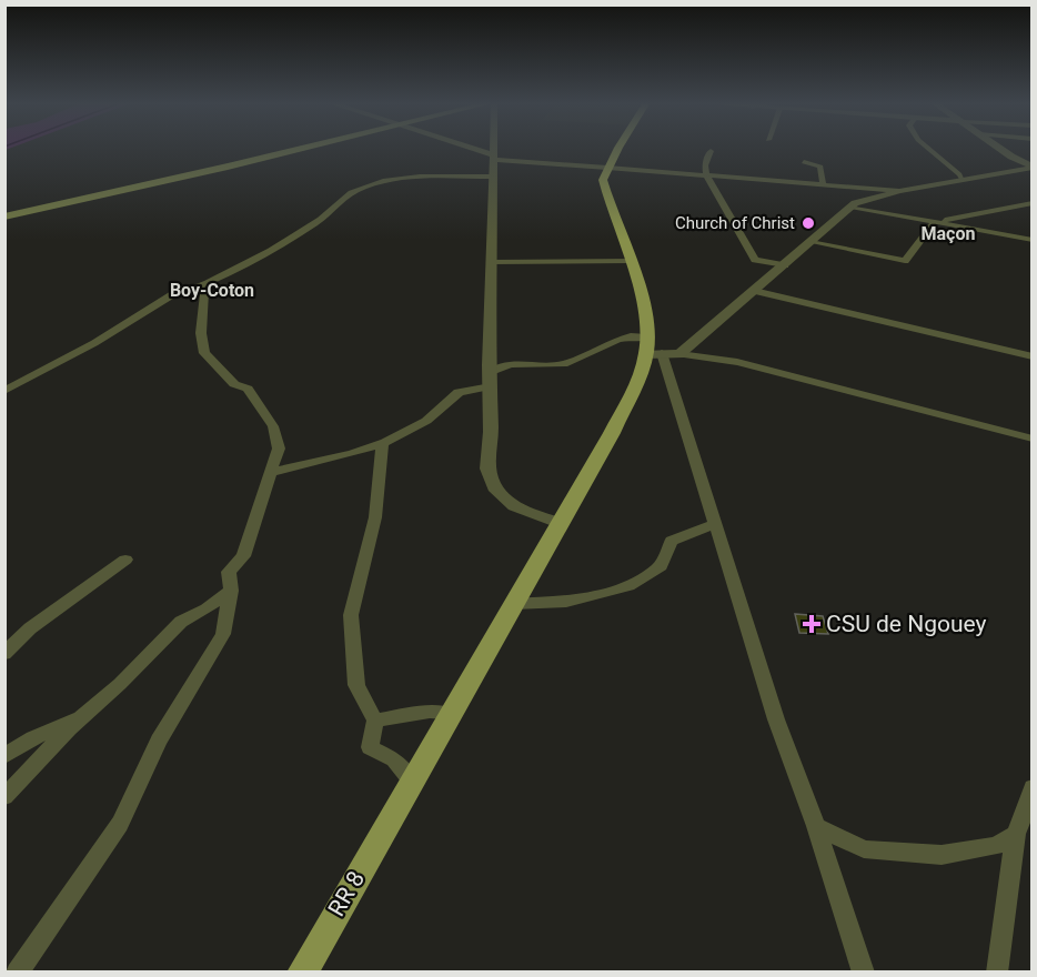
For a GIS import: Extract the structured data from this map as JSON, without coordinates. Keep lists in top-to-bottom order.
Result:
{
  "streets": {
    "main road": ["RR 8"]
  },
  "districts": ["Maçon", "Boy-Coton"],
  "places": {
    "other": ["Church of Christ"],
    "health": ["CSU de Ngouey"]
  }
}
